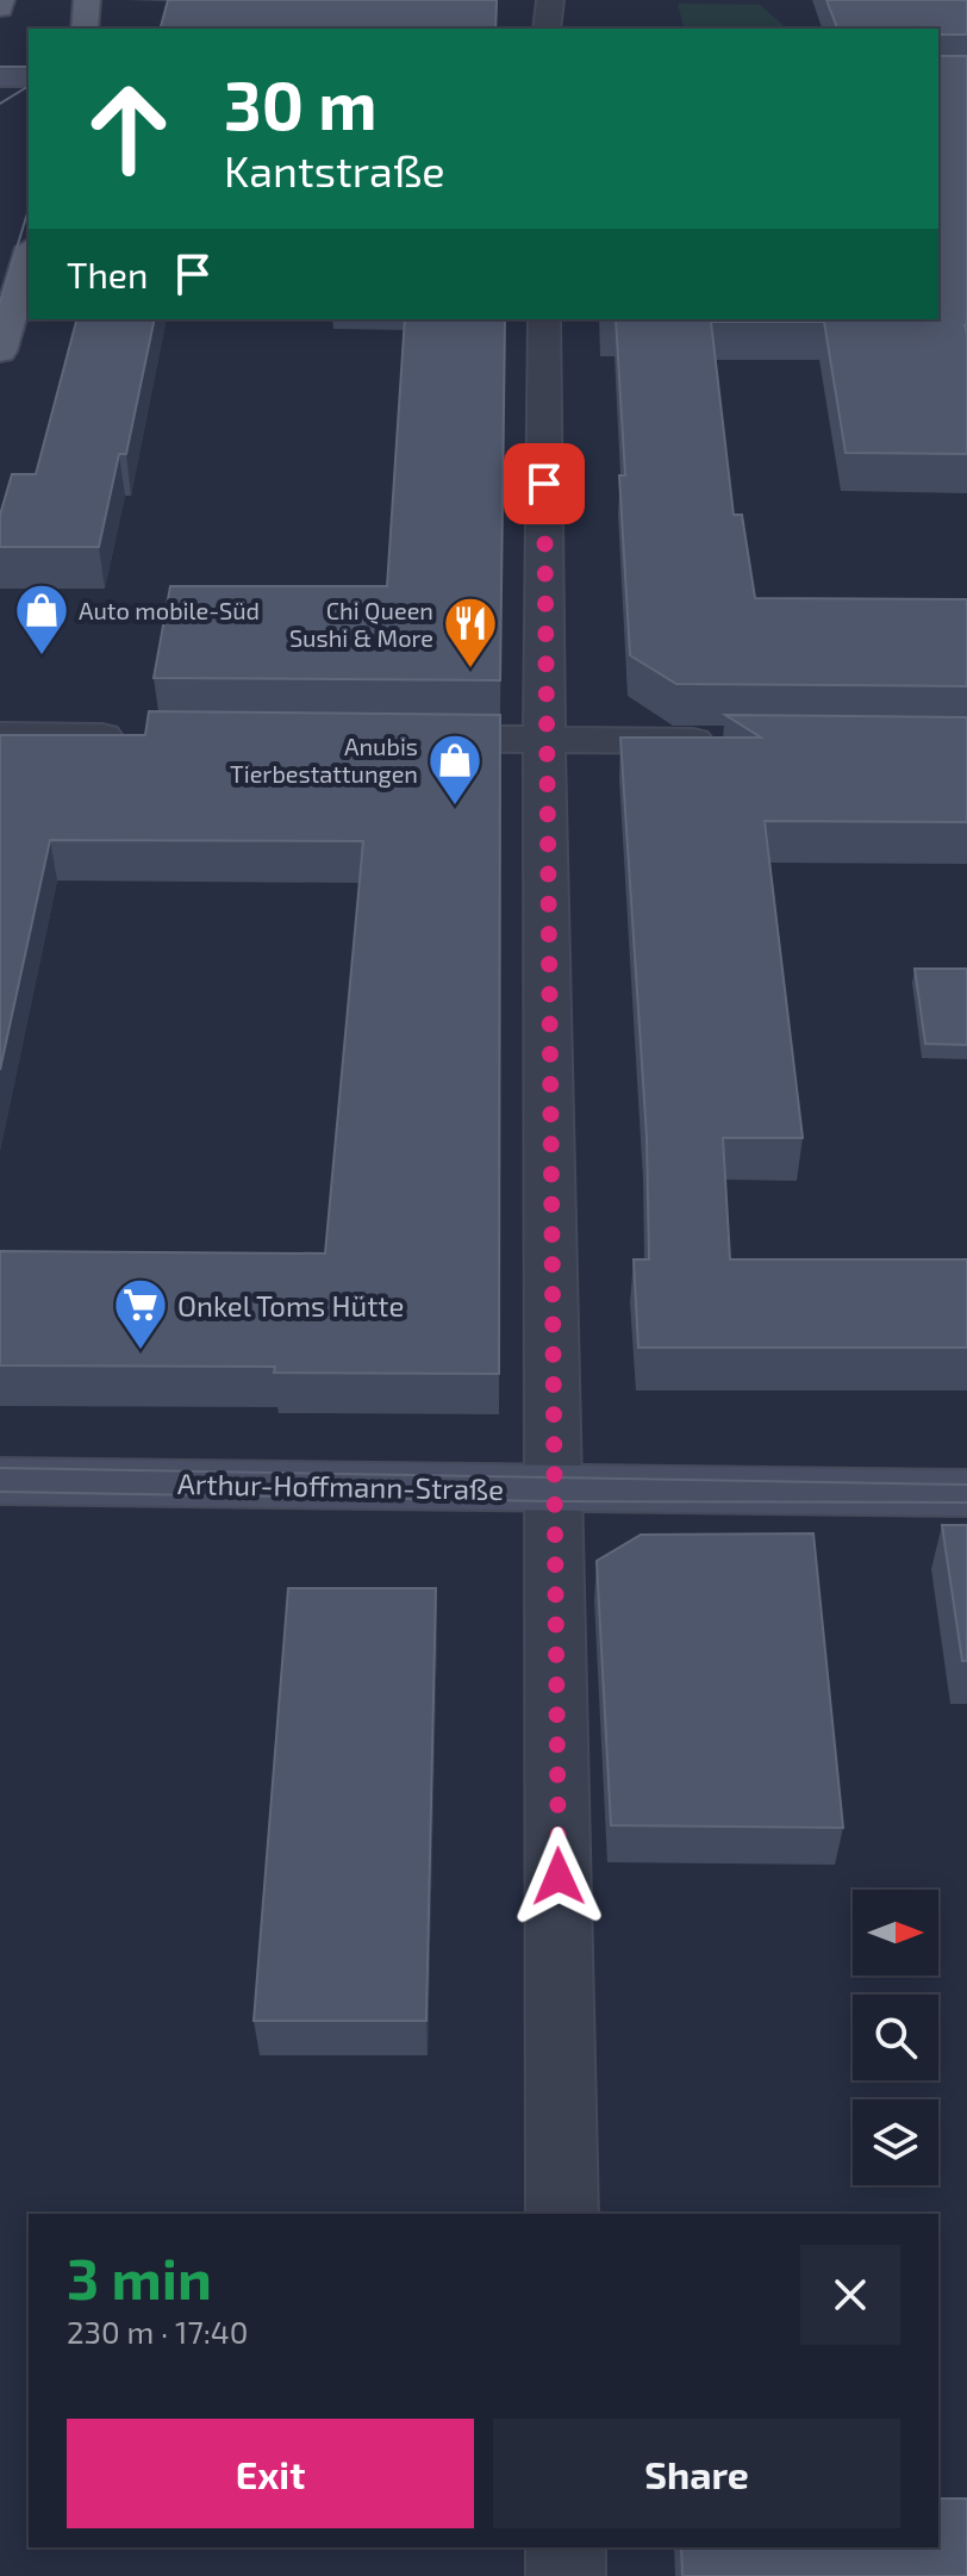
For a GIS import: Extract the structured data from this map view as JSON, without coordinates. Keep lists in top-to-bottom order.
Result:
{
  "streets": {
    "street": ["Arthur-Hoffmann-Straße"]
  },
  "places": {
    "shop": ["Auto mobile-Süd", "Anubis Tierbestattungen"],
    "restaurant": ["Chi Queen Sushi & More"],
    "supermarket": ["Onkel Toms Hütte"]
  },
  "north": "right",
  "page": {
    "turn": ["30 m", "Kantstraße"],
    "then": "Then",
    "heading": ["3 min", "230 m · 17:40"],
    "buttons": ["Exit", "Share"]
  }
}
